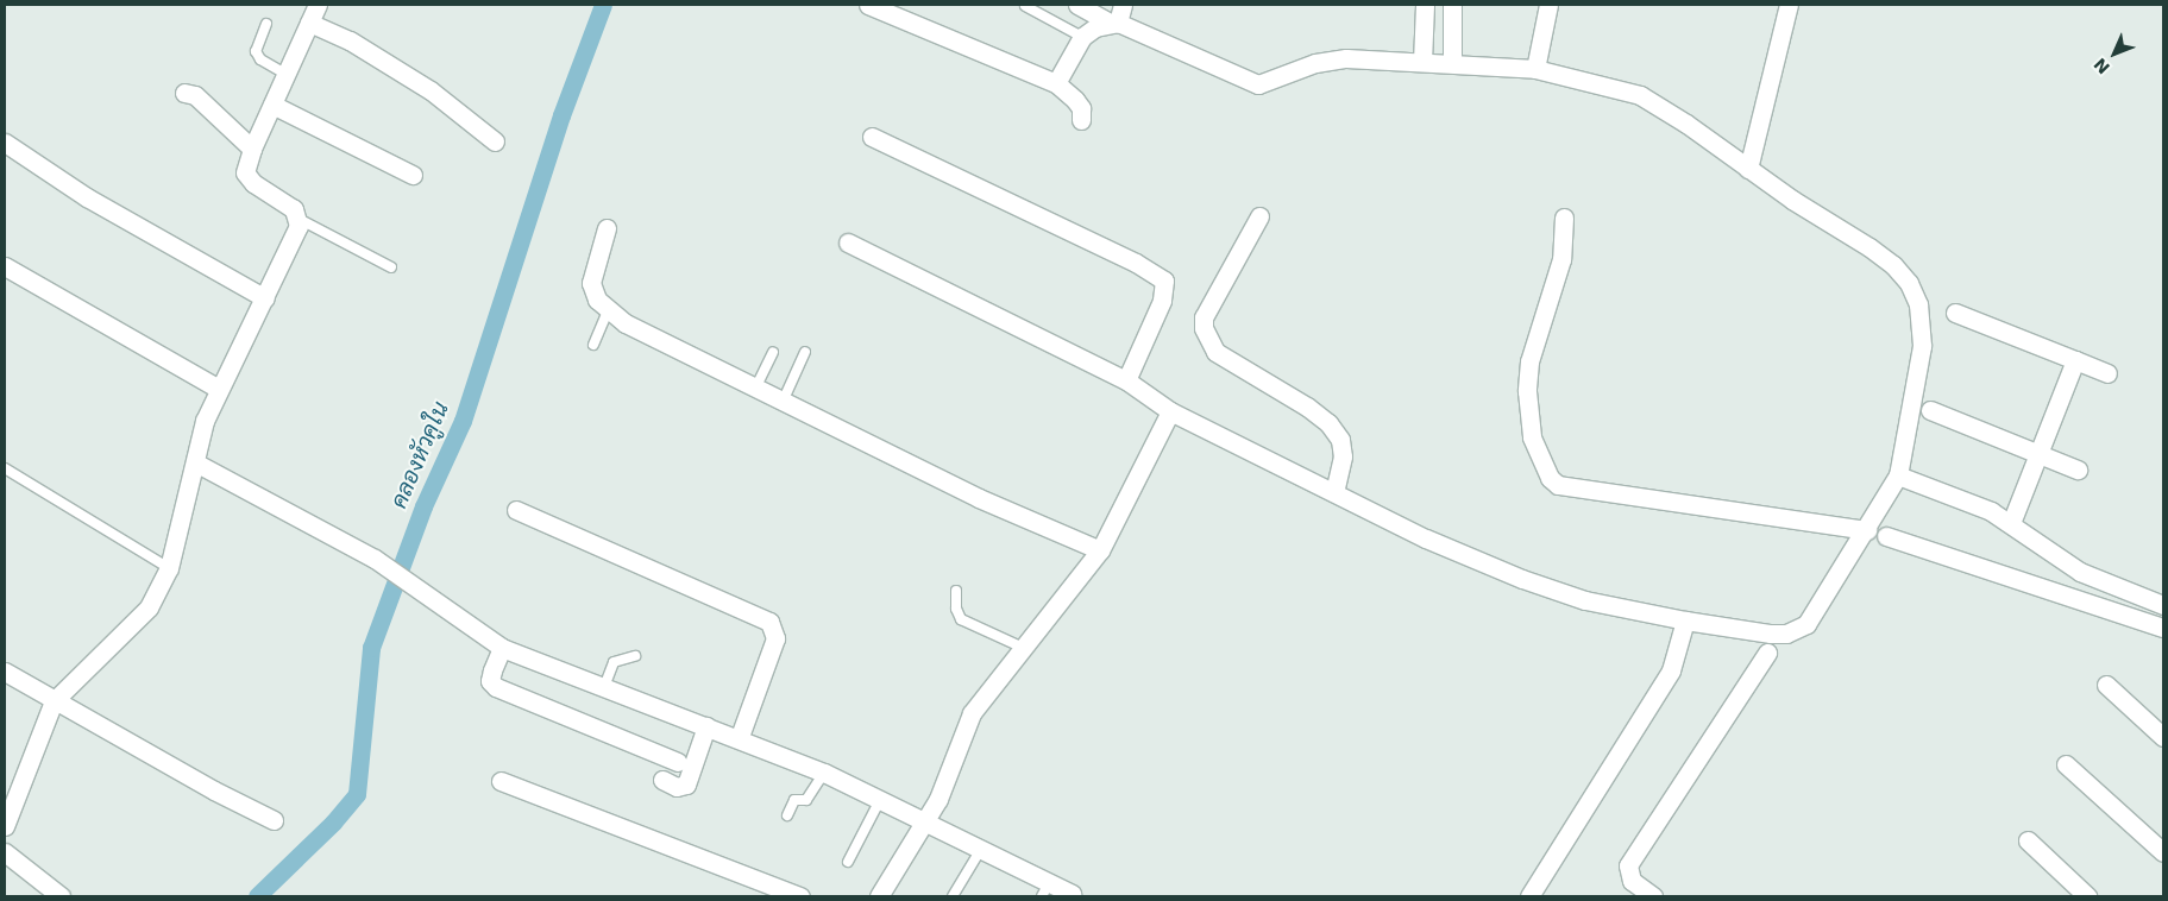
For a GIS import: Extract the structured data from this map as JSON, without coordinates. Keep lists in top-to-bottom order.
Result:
{
  "water": ["คลองหัวคูใน"],
  "north": "bottom left"
}
